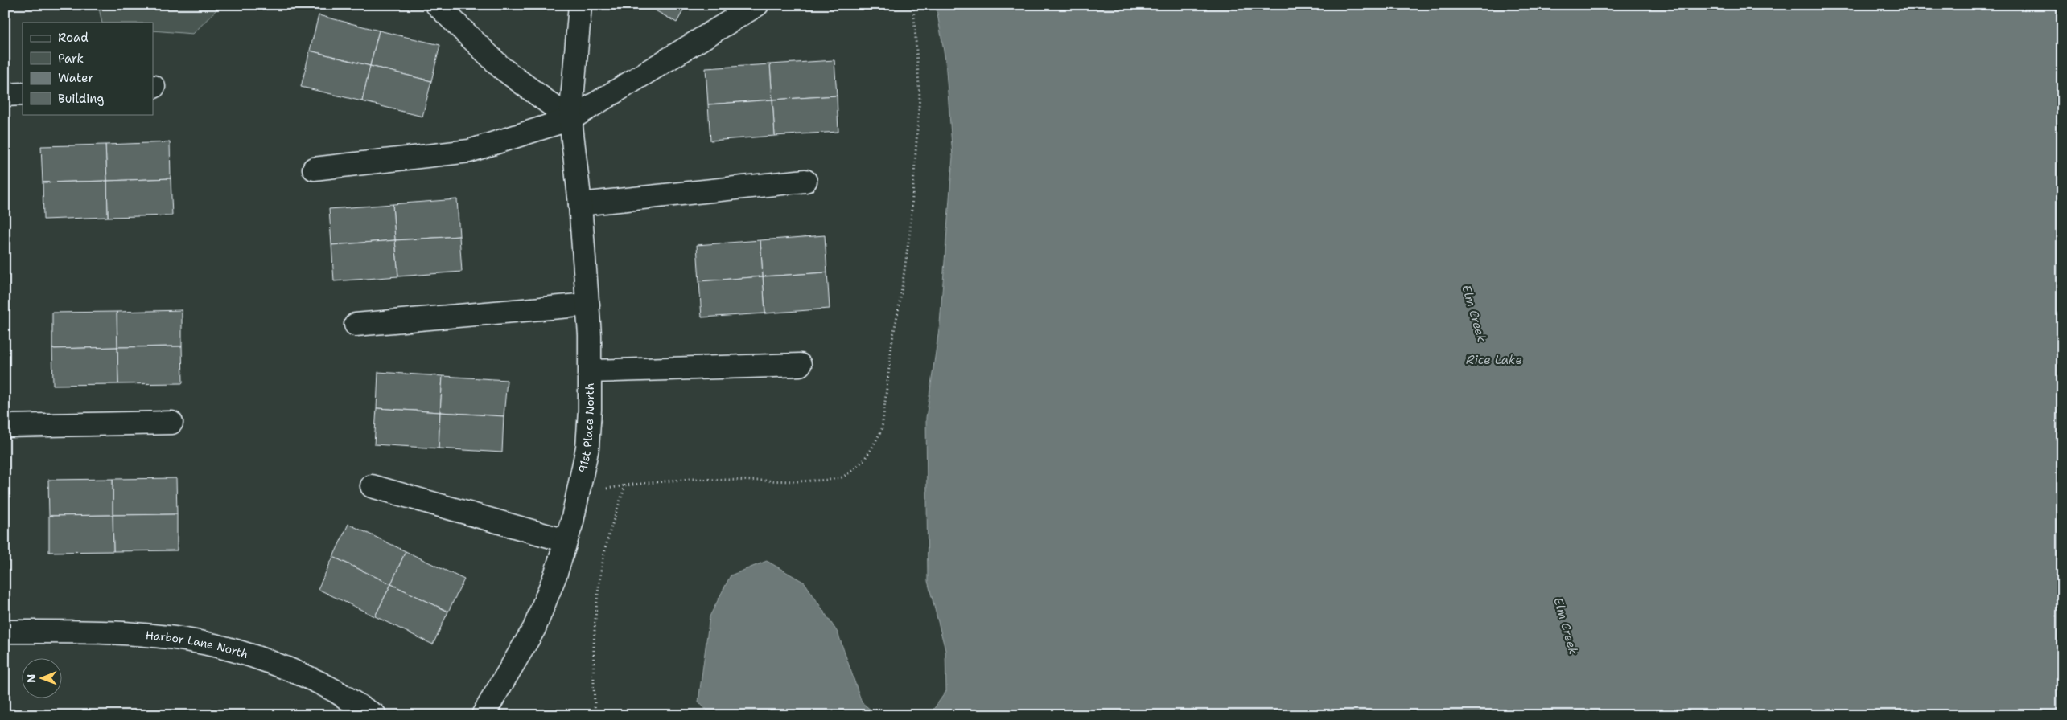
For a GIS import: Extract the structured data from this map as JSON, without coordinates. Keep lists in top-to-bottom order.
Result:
{
  "streets": {
    "street": ["91st Place North", "Harbor Lane North"]
  },
  "water": ["Elm Creek", "Rice Lake"],
  "legend": [
    "Road",
    "Park",
    "Water",
    "Building"
  ],
  "north": "left"
}
